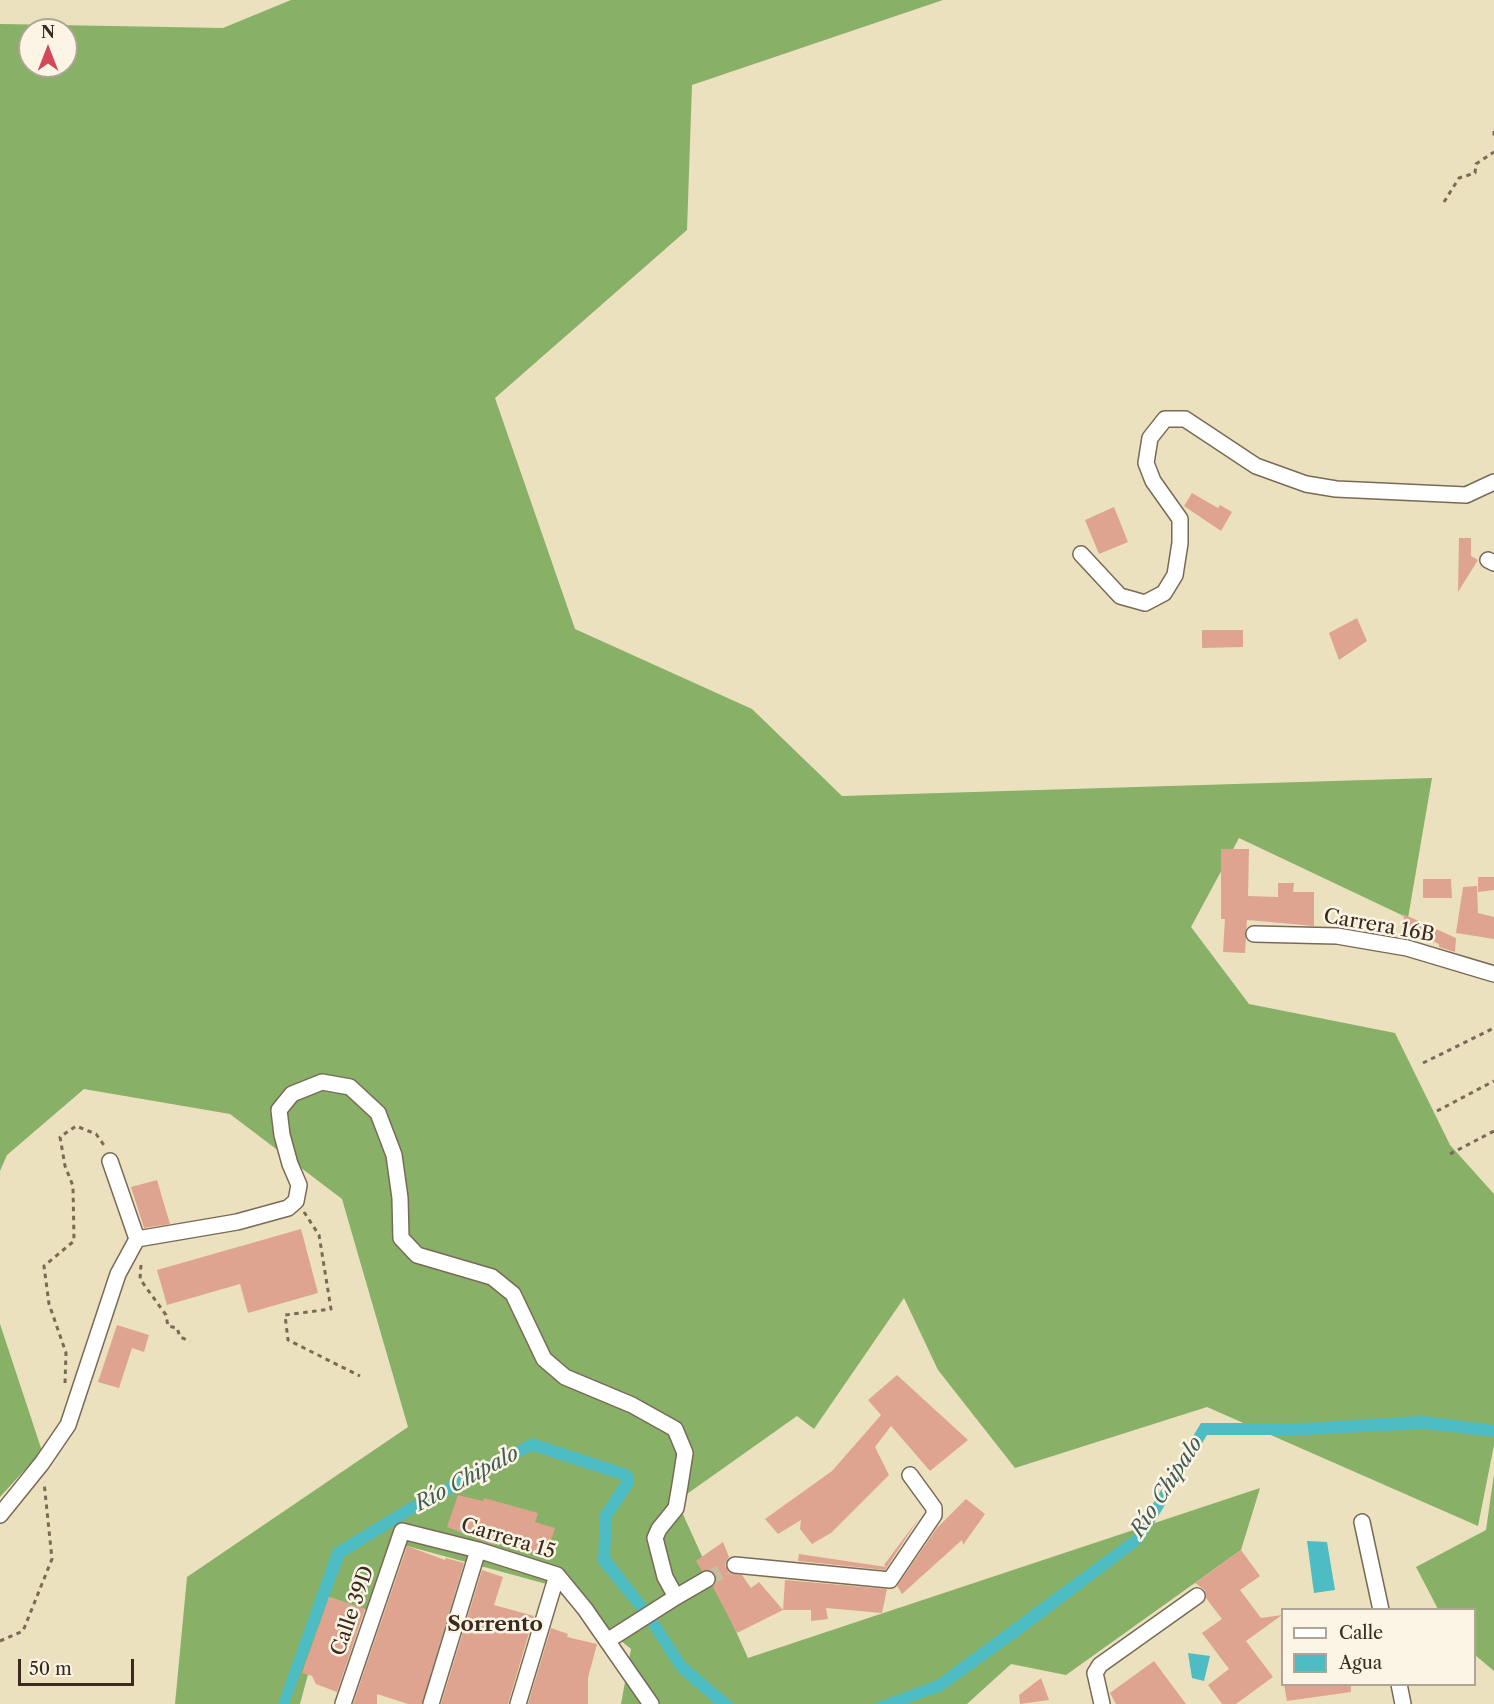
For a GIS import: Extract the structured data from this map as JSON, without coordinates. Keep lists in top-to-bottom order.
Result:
{
  "streets": {
    "street": ["Carrera 16B", "Carrera 15", "Calle 39D"]
  },
  "crossings": [
    ["Carrera 15", "Calle 39D"]
  ],
  "districts": ["Sorrento"],
  "water": ["Río Chipalo"],
  "legend": ["Calle", "Agua"],
  "scale_bar": "50 m",
  "north": "top"
}
